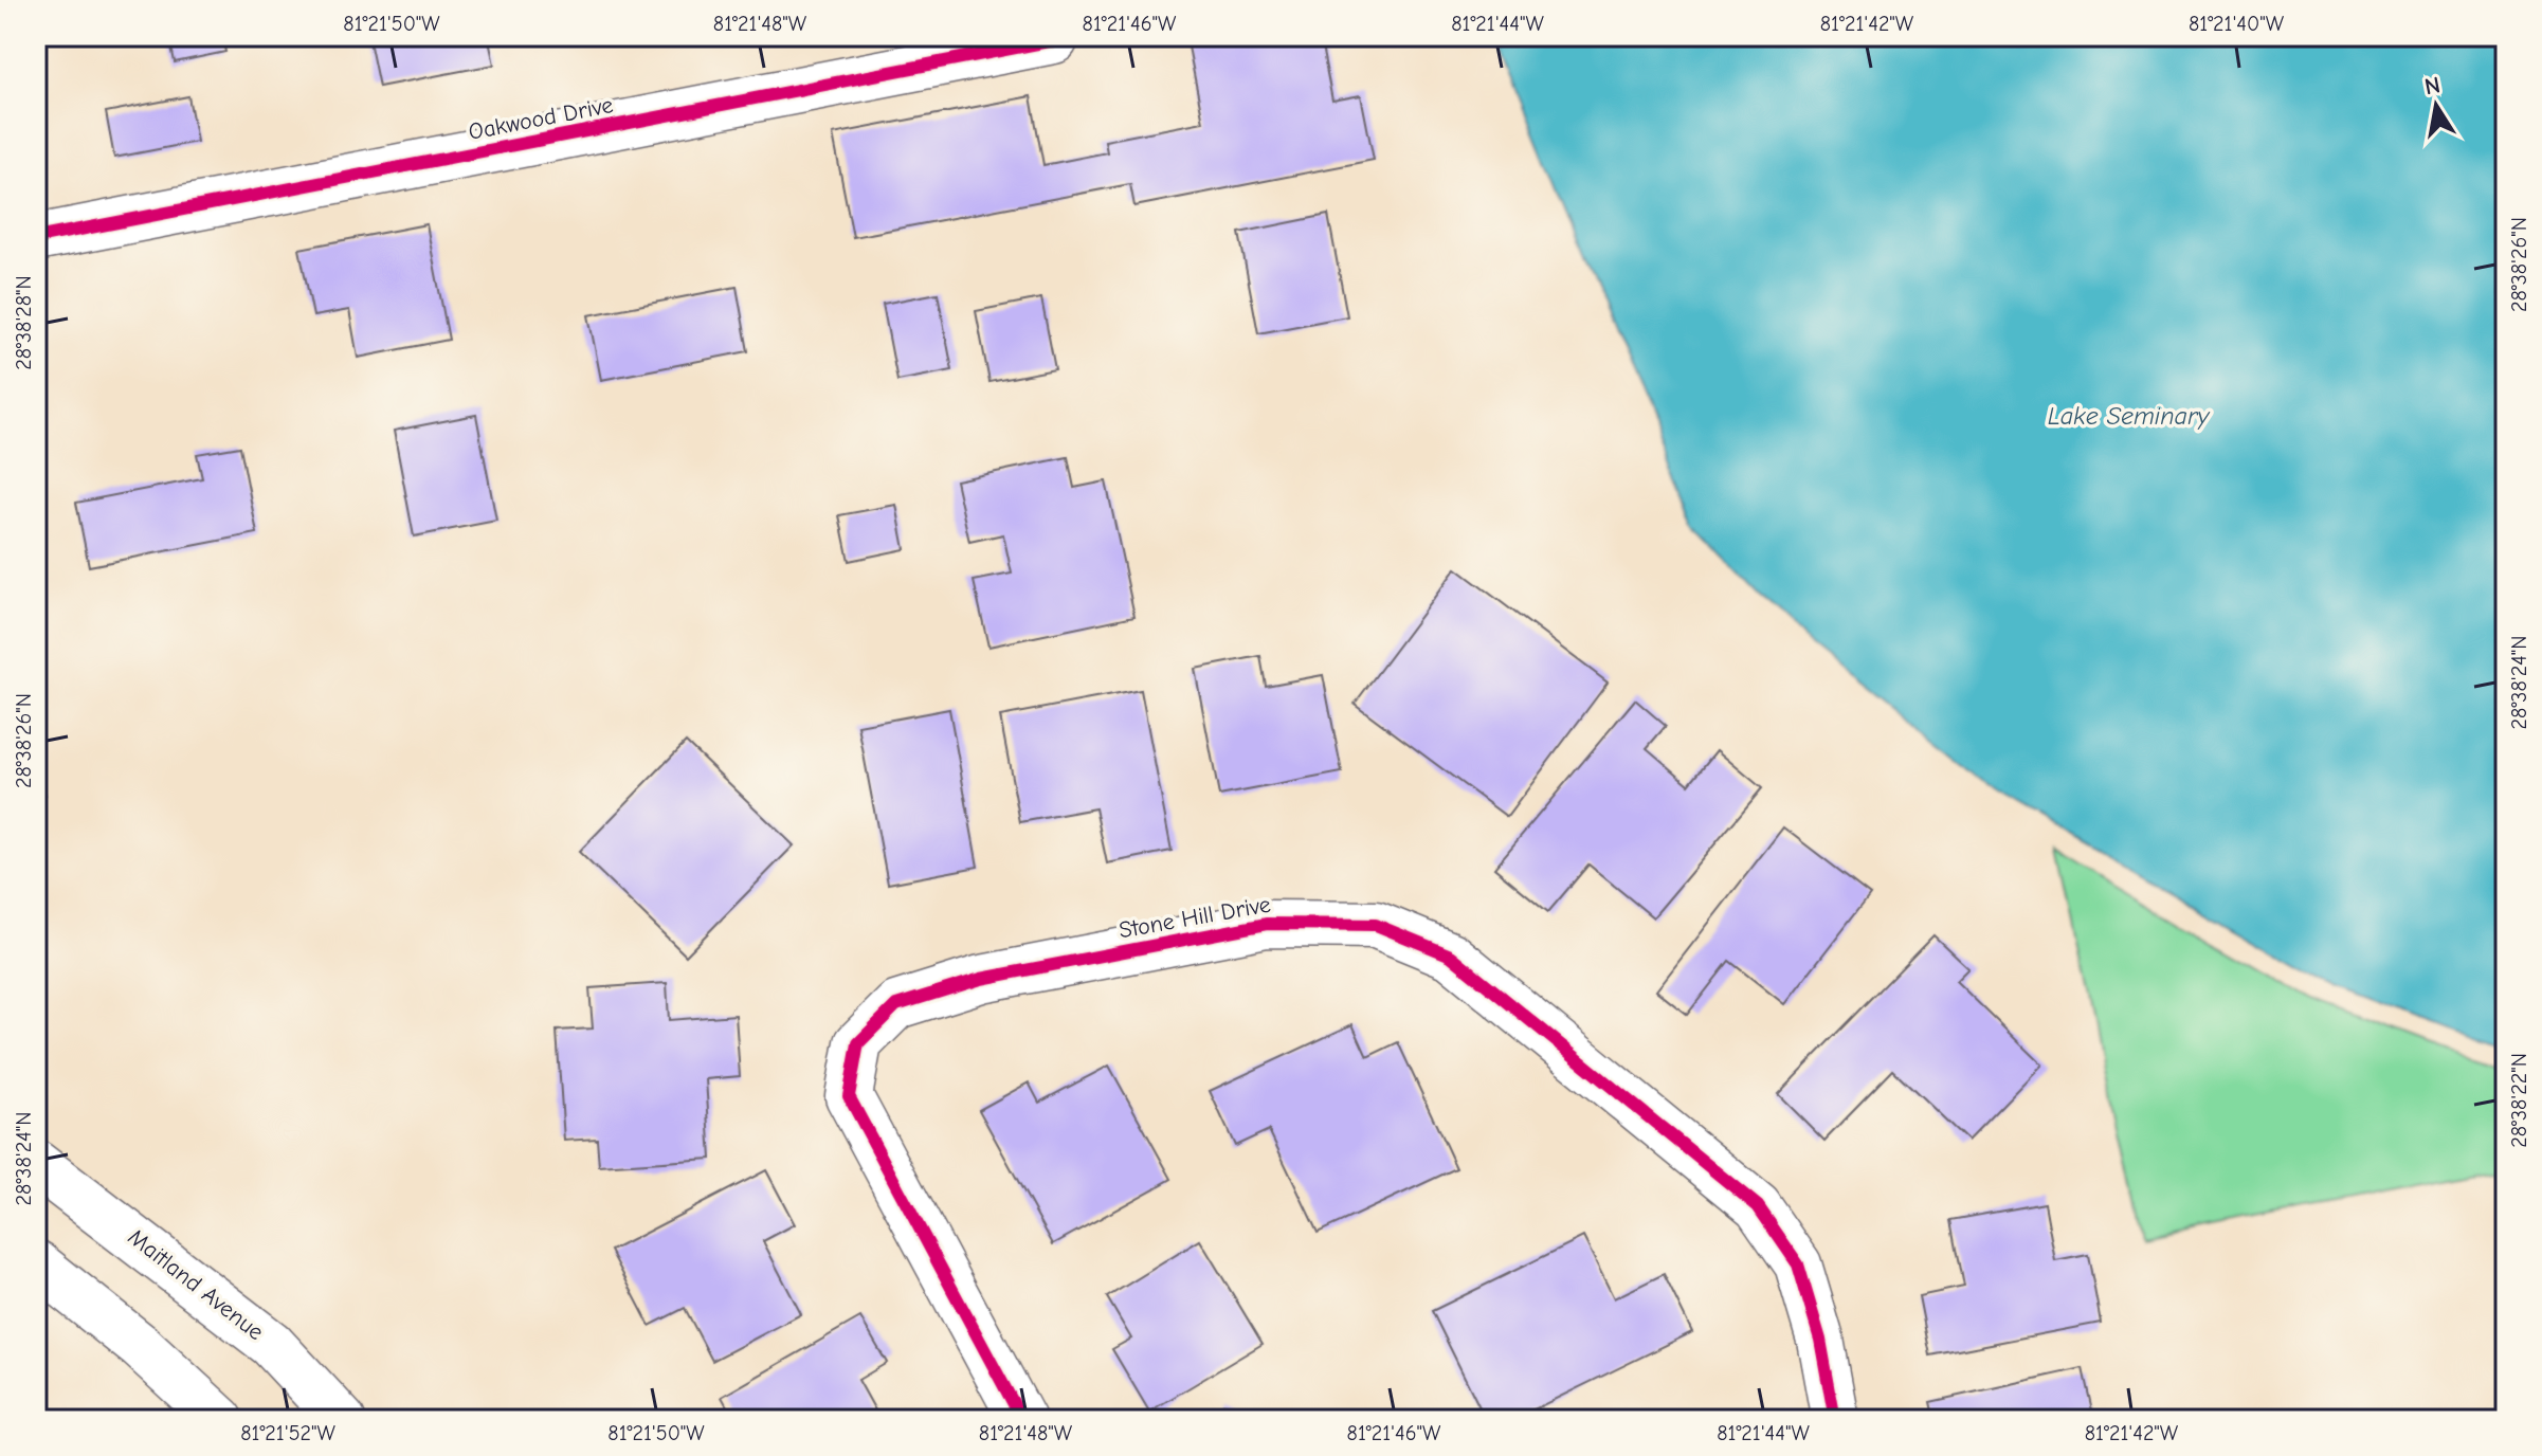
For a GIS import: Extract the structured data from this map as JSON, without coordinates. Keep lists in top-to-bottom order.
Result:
{
  "streets": {
    "street": ["Oakwood Drive", "Stone Hill Drive", "Maitland Avenue"]
  },
  "water": ["Lake Seminary"],
  "north": "top",
  "coordinates": [
    "81°21'50\"W",
    "81°21'48\"W",
    "81°21'46\"W",
    "81°21'44\"W",
    "81°21'42\"W",
    "81°21'40\"W",
    "28°38'26\"N",
    "28°38'28\"N",
    "28°38'24\"N",
    "28°38'22\"N",
    "81°21'52\"W"
  ]
}
